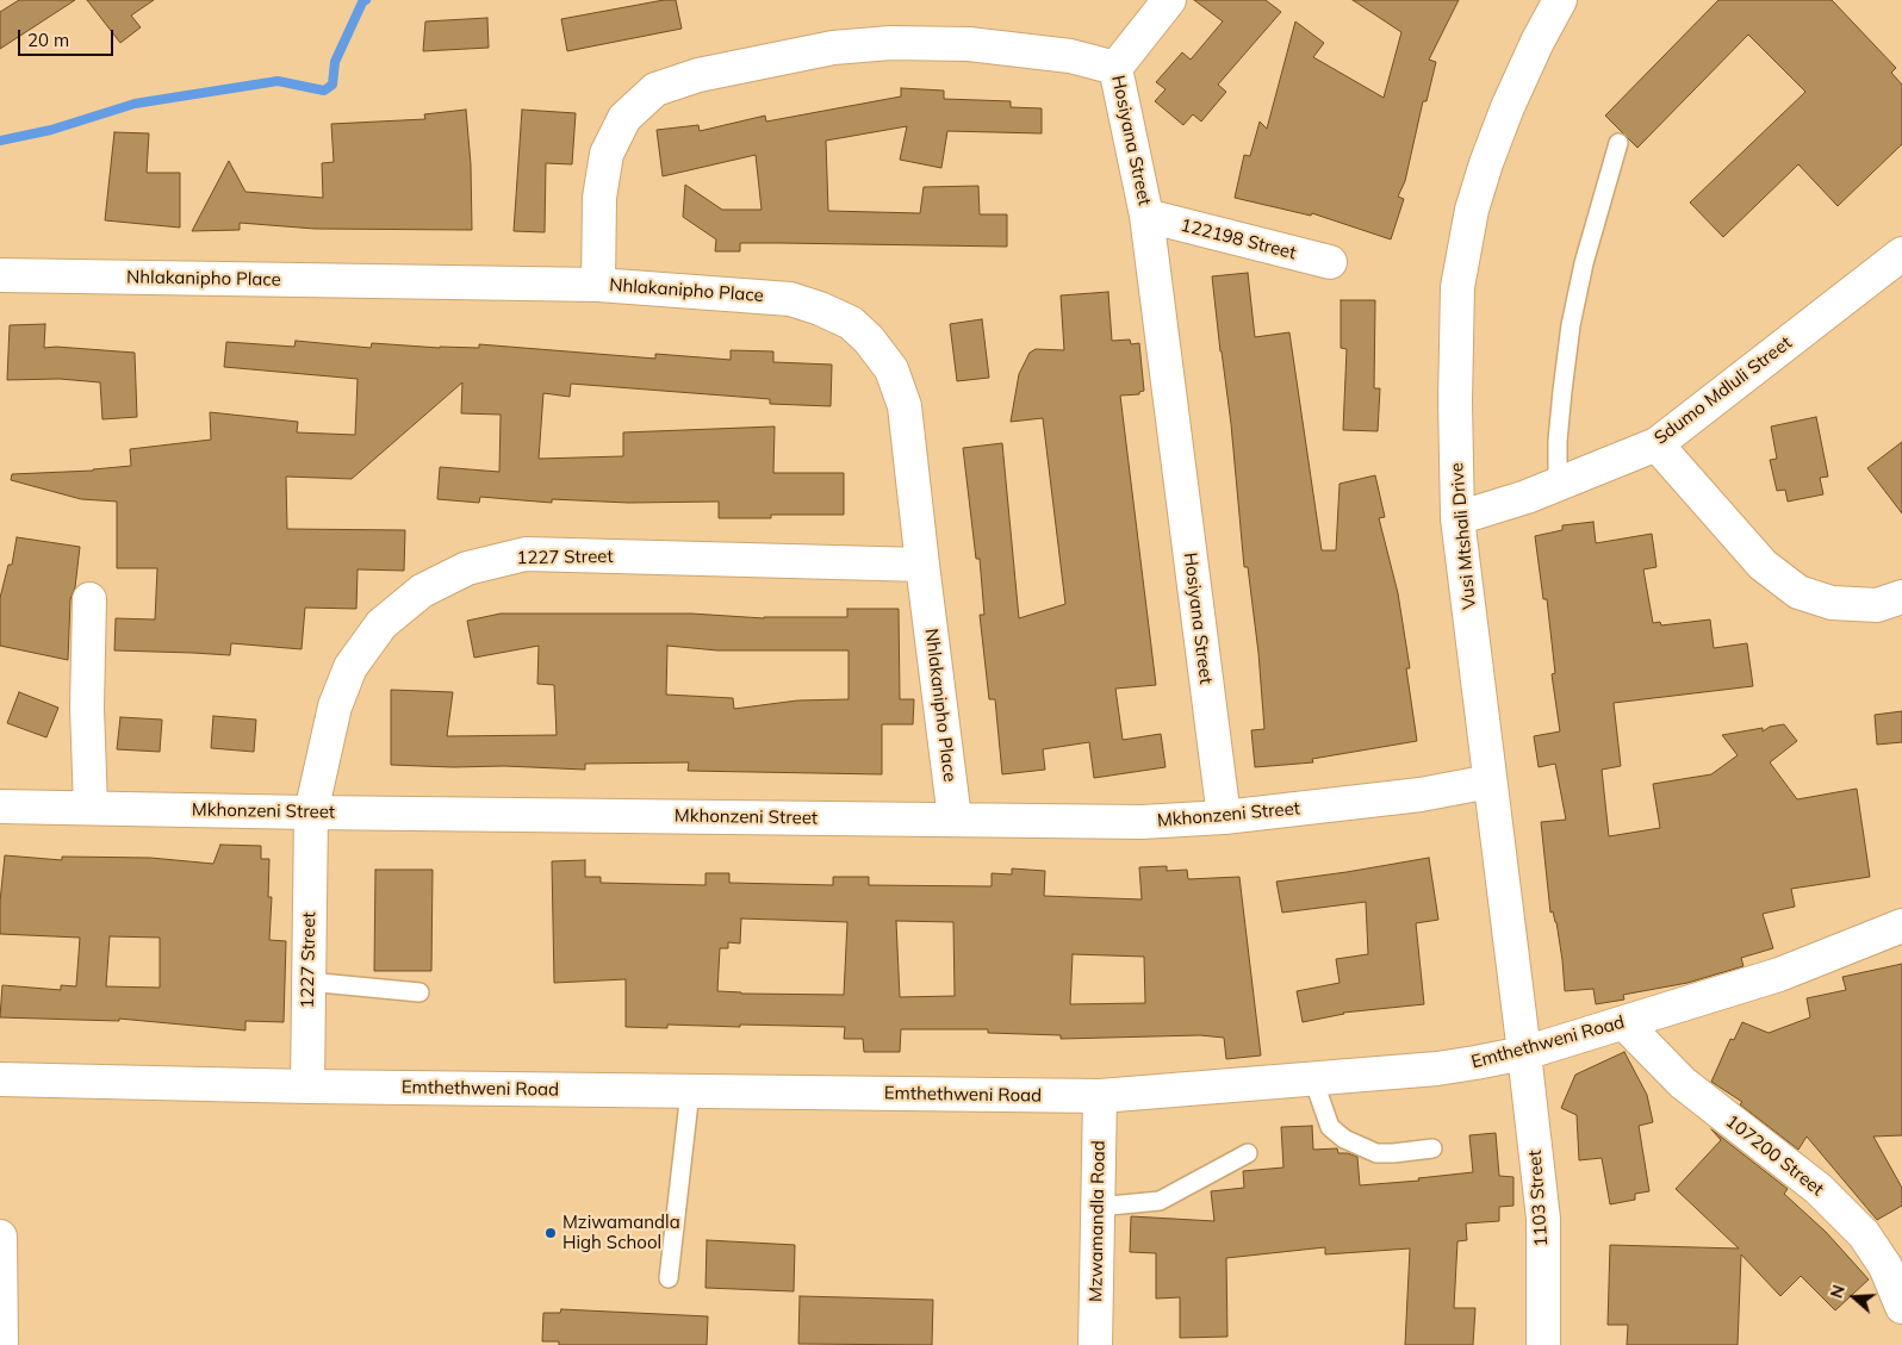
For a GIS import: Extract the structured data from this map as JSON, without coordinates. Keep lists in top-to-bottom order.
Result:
{
  "streets": {
    "street": [
      "Hosiyana Street",
      "122198 Street",
      "Nhlakanipho Place",
      "Sdumo Mdluli Street",
      "Vusi Mtshali Drive",
      "1227 Street",
      "Mkhonzeni Street",
      "Emthethweni Road",
      "107200 Street",
      "1103 Street",
      "Mzwamandla Road"
    ]
  },
  "crossings": [
    ["Hosiyana Street", "122198 Street"],
    ["Hosiyana Street", "Nhlakanipho Place"],
    ["Hosiyana Street", "Mkhonzeni Street"],
    ["Nhlakanipho Place", "1227 Street"],
    ["Nhlakanipho Place", "Mkhonzeni Street"],
    ["Sdumo Mdluli Street", "Vusi Mtshali Drive"],
    ["Vusi Mtshali Drive", "Mkhonzeni Street"],
    ["Vusi Mtshali Drive", "Emthethweni Road"],
    ["Vusi Mtshali Drive", "1103 Street"],
    ["1227 Street", "Mkhonzeni Street"],
    ["1227 Street", "Emthethweni Road"],
    ["Emthethweni Road", "107200 Street"],
    ["Emthethweni Road", "1103 Street"],
    ["Emthethweni Road", "Mzwamandla Road"]
  ],
  "places": ["Mziwamandla High School"],
  "scale_bar": "20 m",
  "north": "left"
}
